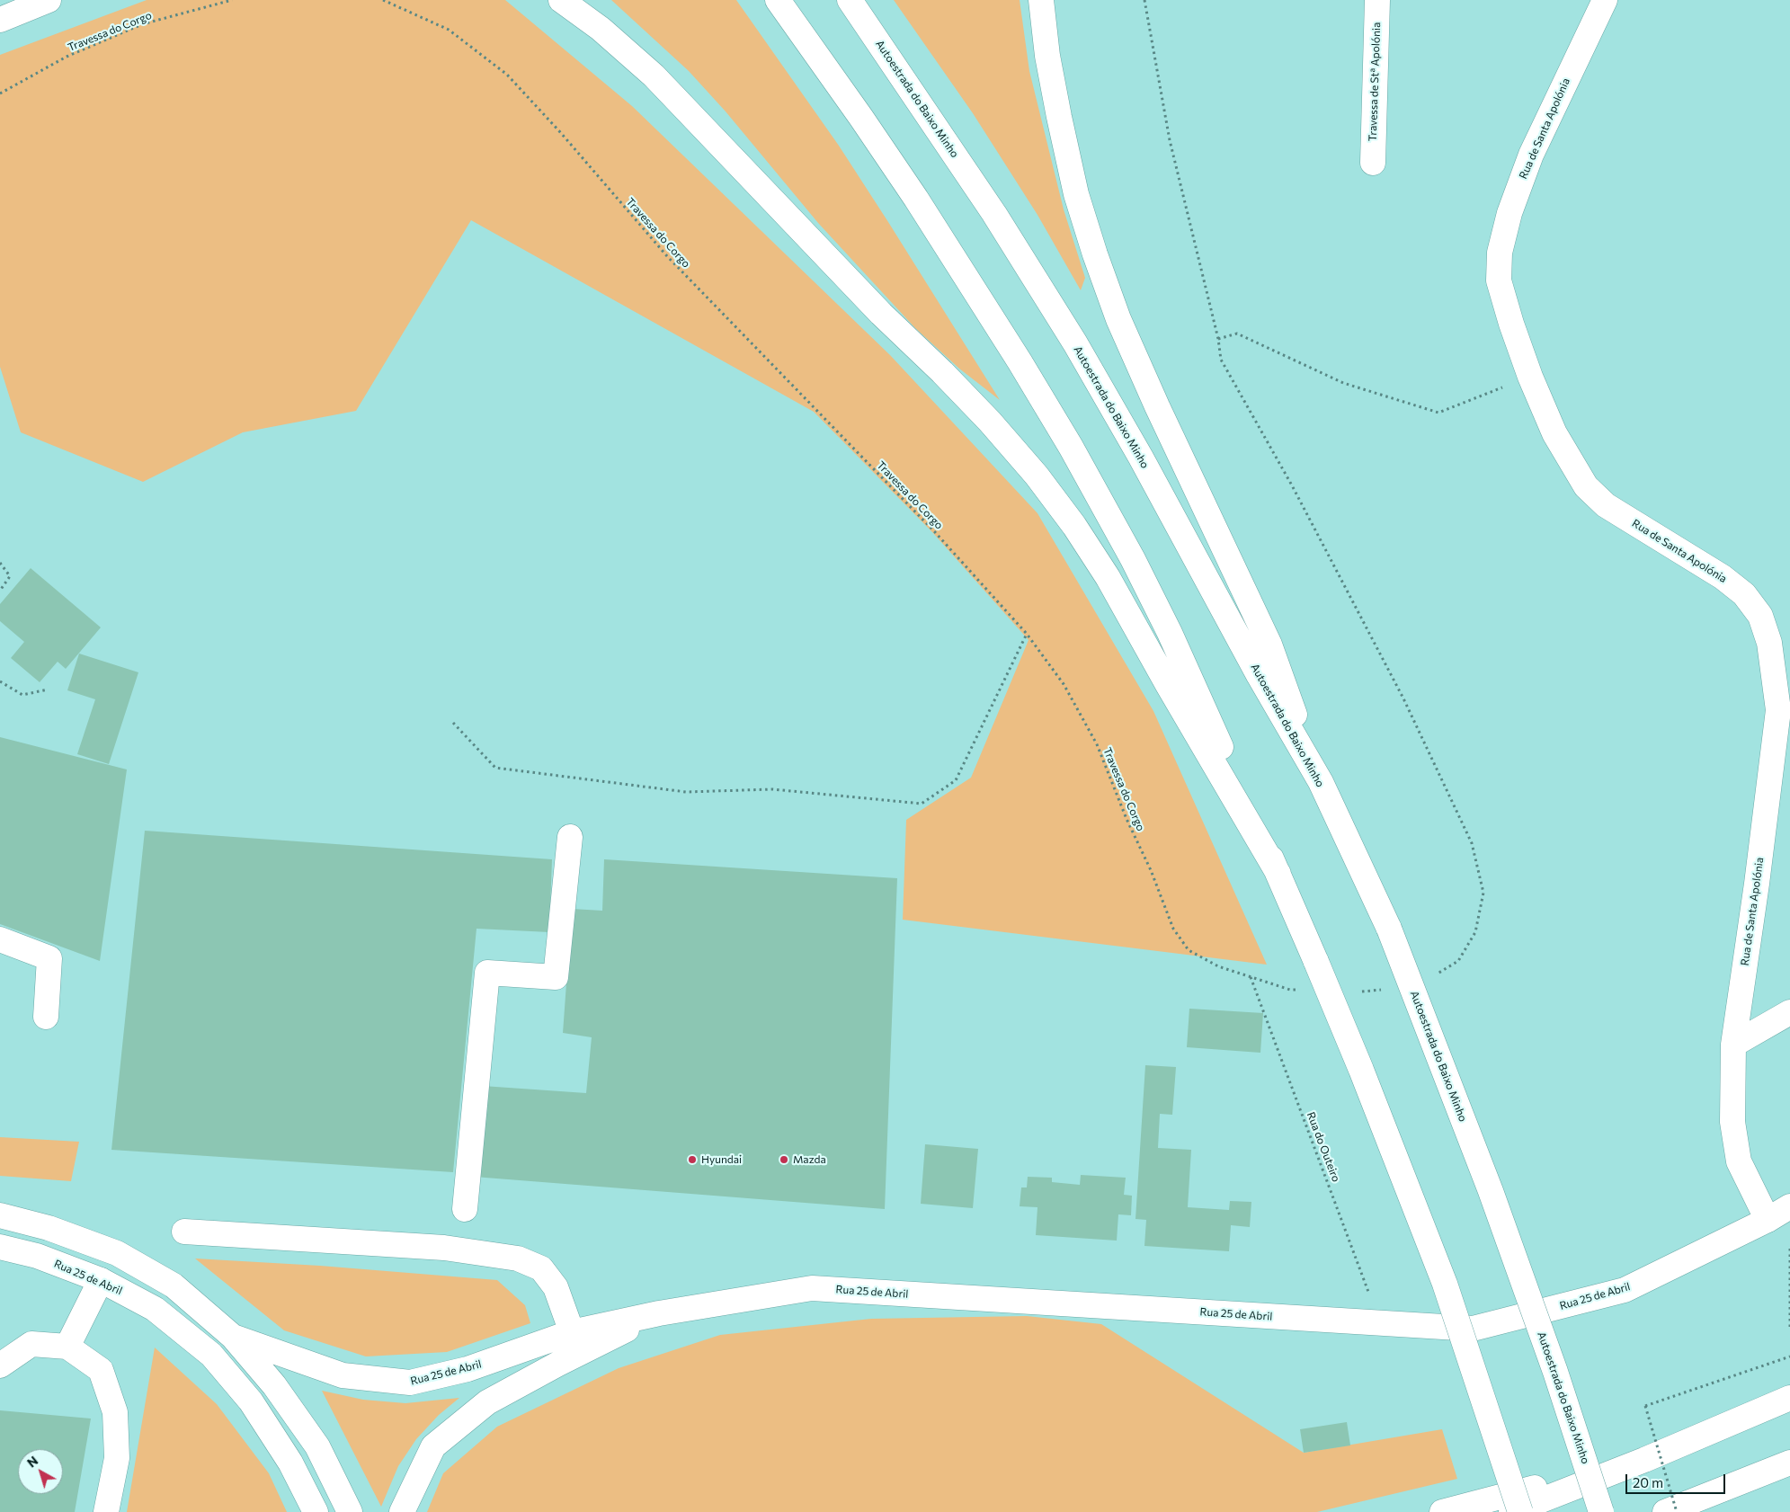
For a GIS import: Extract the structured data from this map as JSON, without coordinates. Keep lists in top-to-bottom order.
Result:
{
  "streets": {
    "main road": [
      "Travessa de Stª Apolónia",
      "Autoestrada do Baixo Minho",
      "Rua de Santa Apolónia",
      "Rua 25 de Abril"
    ],
    "path": ["Travessa do Corgo", "Rua do Outeiro"]
  },
  "crossings": [
    ["Travessa do Corgo", "Rua do Outeiro"],
    ["Rua de Santa Apolónia", "Rua 25 de Abril"],
    ["Rua do Outeiro", "Rua 25 de Abril"]
  ],
  "places": ["Hyundai", "Mazda"],
  "scale_bar": "20 m",
  "north": "top left"
}
